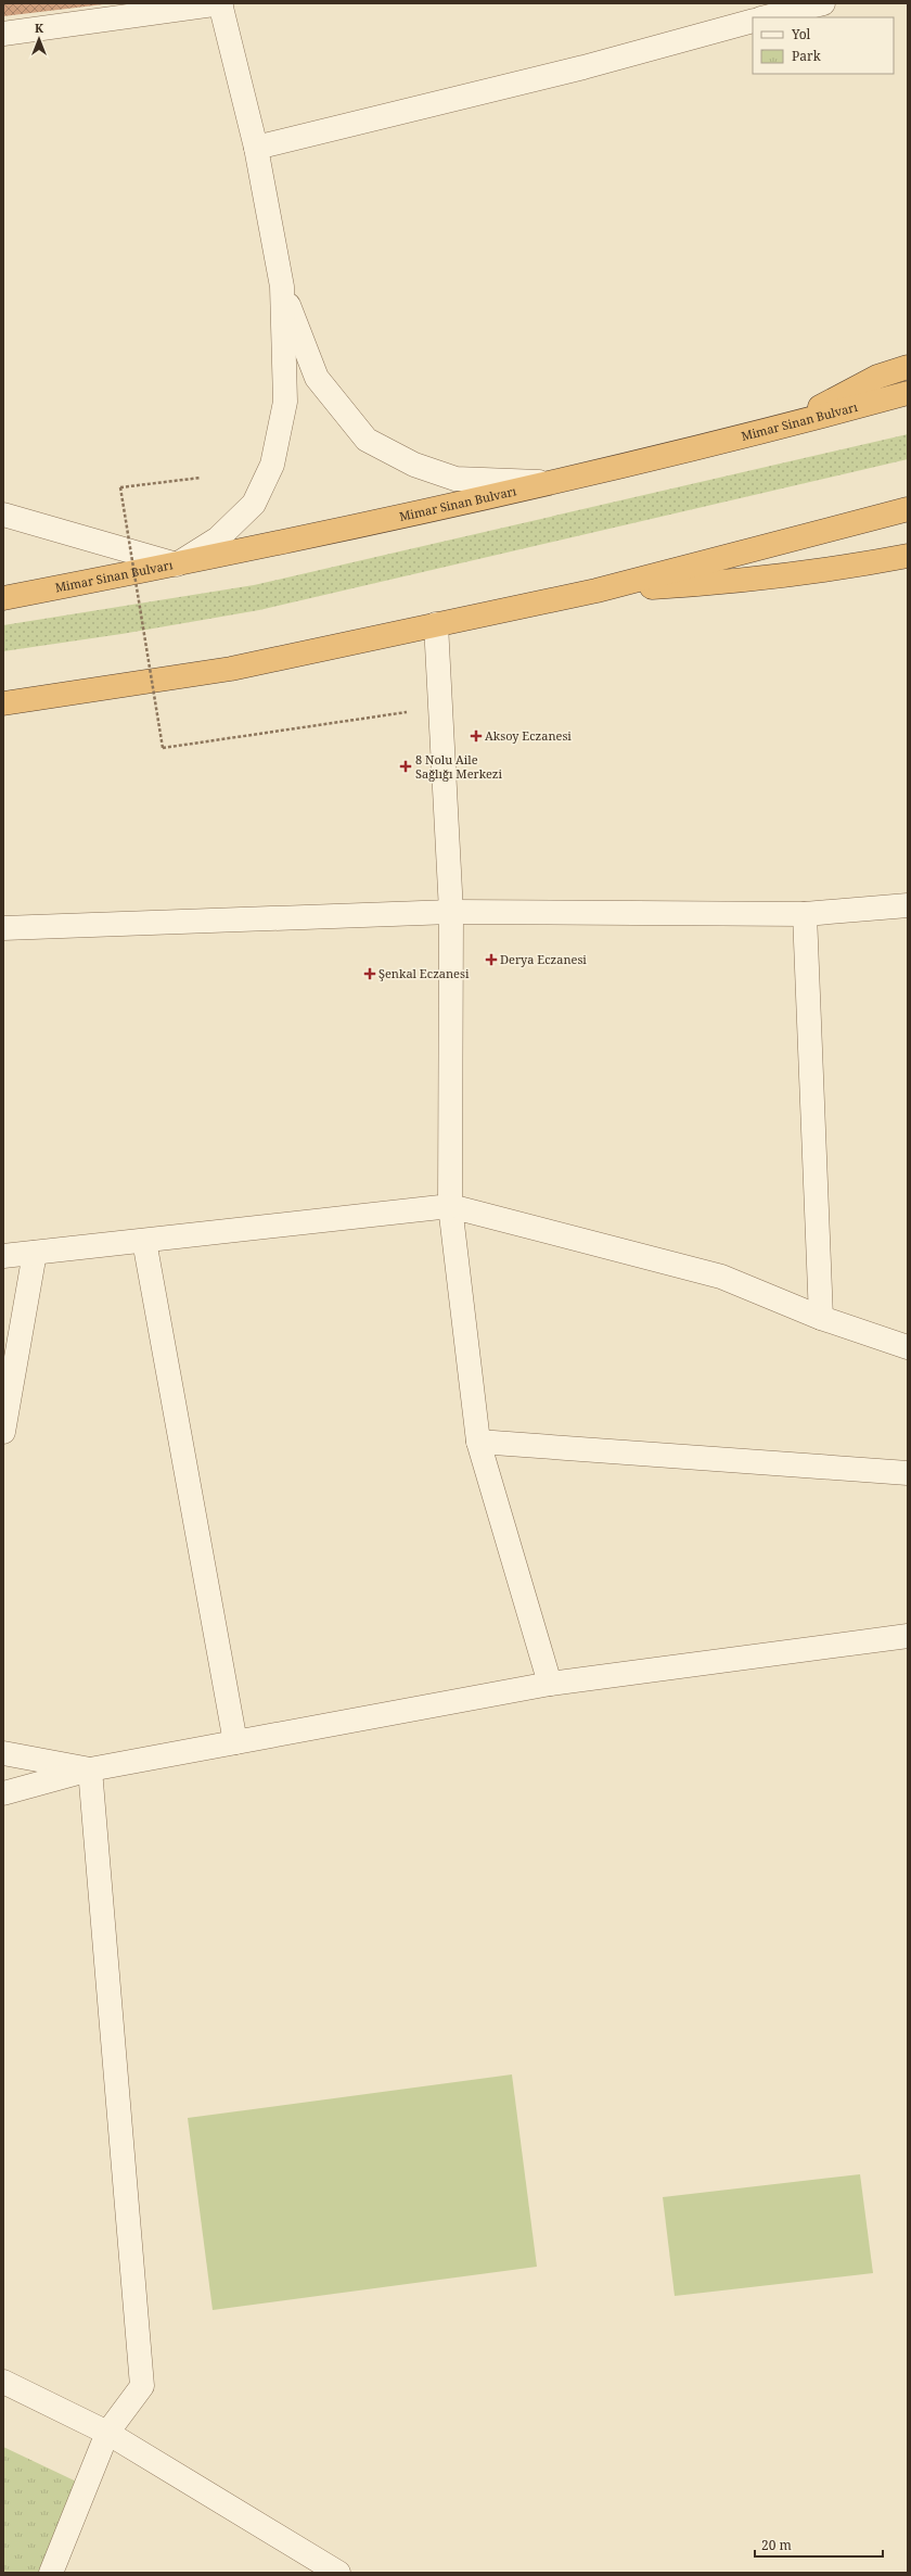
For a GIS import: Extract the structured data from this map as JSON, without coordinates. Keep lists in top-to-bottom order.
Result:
{
  "streets": {
    "highway": ["Mimar Sinan Bulvarı"]
  },
  "places": {
    "health": [
      "Aksoy Eczanesi",
      "8 Nolu Aile Sağlığı Merkezi",
      "Derya Eczanesi",
      "Şenkal Eczanesi"
    ]
  },
  "legend": ["Yol", "Park"],
  "scale_bar": "20 m",
  "north": "top"
}
